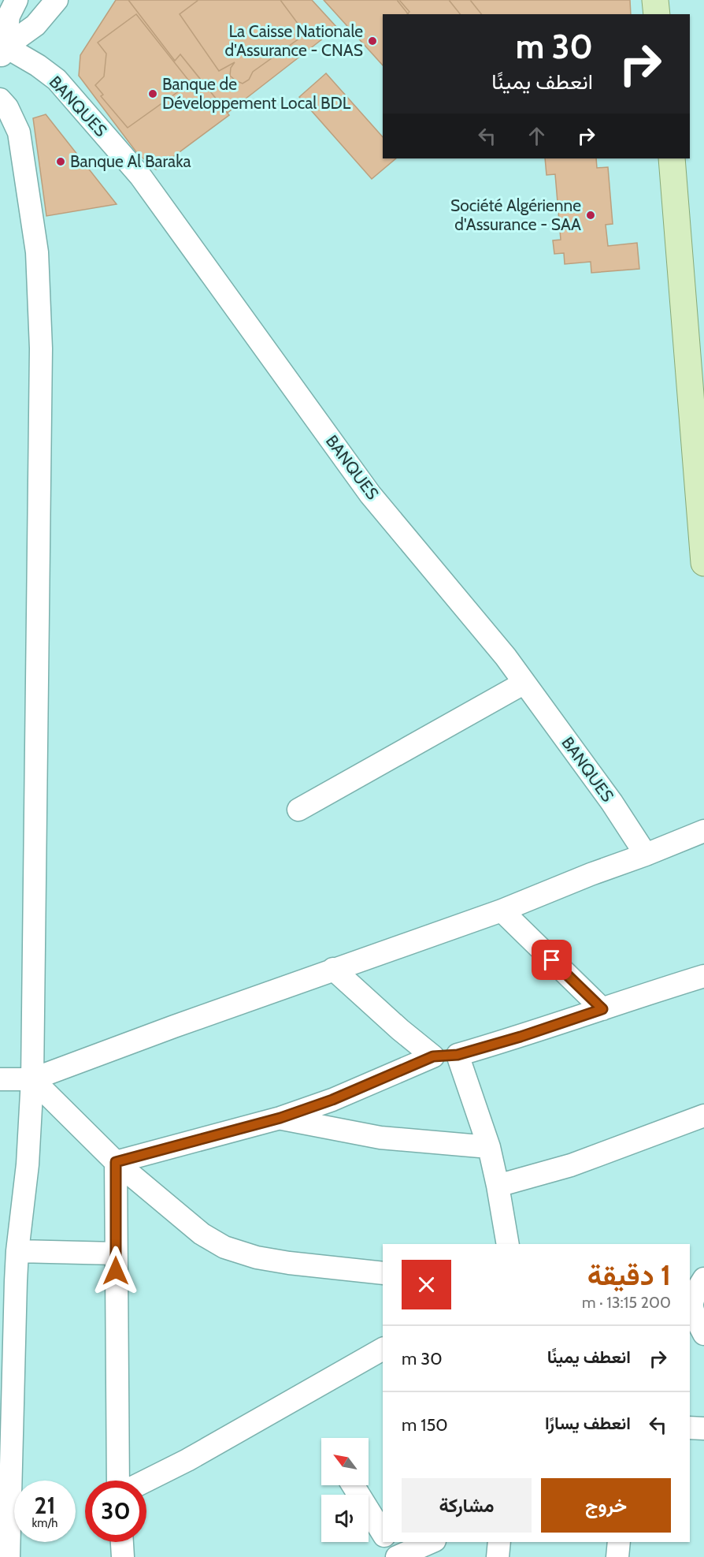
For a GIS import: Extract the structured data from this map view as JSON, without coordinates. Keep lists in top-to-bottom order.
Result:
{
  "streets": {
    "street": ["BANQUES"]
  },
  "places": [
    "La Caisse Nationale d'Assurance - CNAS",
    "Banque de Développement Local BDL",
    "Banque Al Baraka",
    "Société Algérienne d'Assurance - SAA"
  ],
  "north": "top left",
  "page": {
    "turn": ["30 m", "انعطف يمينًا"],
    "heading": ["1 دقيقة", "200 m · 13:15"],
    "list": [
      {
        "name": "انعطف يمينًا",
        "value": "30 m"
      },
      {
        "name": "انعطف يسارًا",
        "value": "150 m"
      }
    ],
    "buttons": ["خروج", "مشاركة"],
    "speed": "21 km/h",
    "limit": "30"
  }
}
